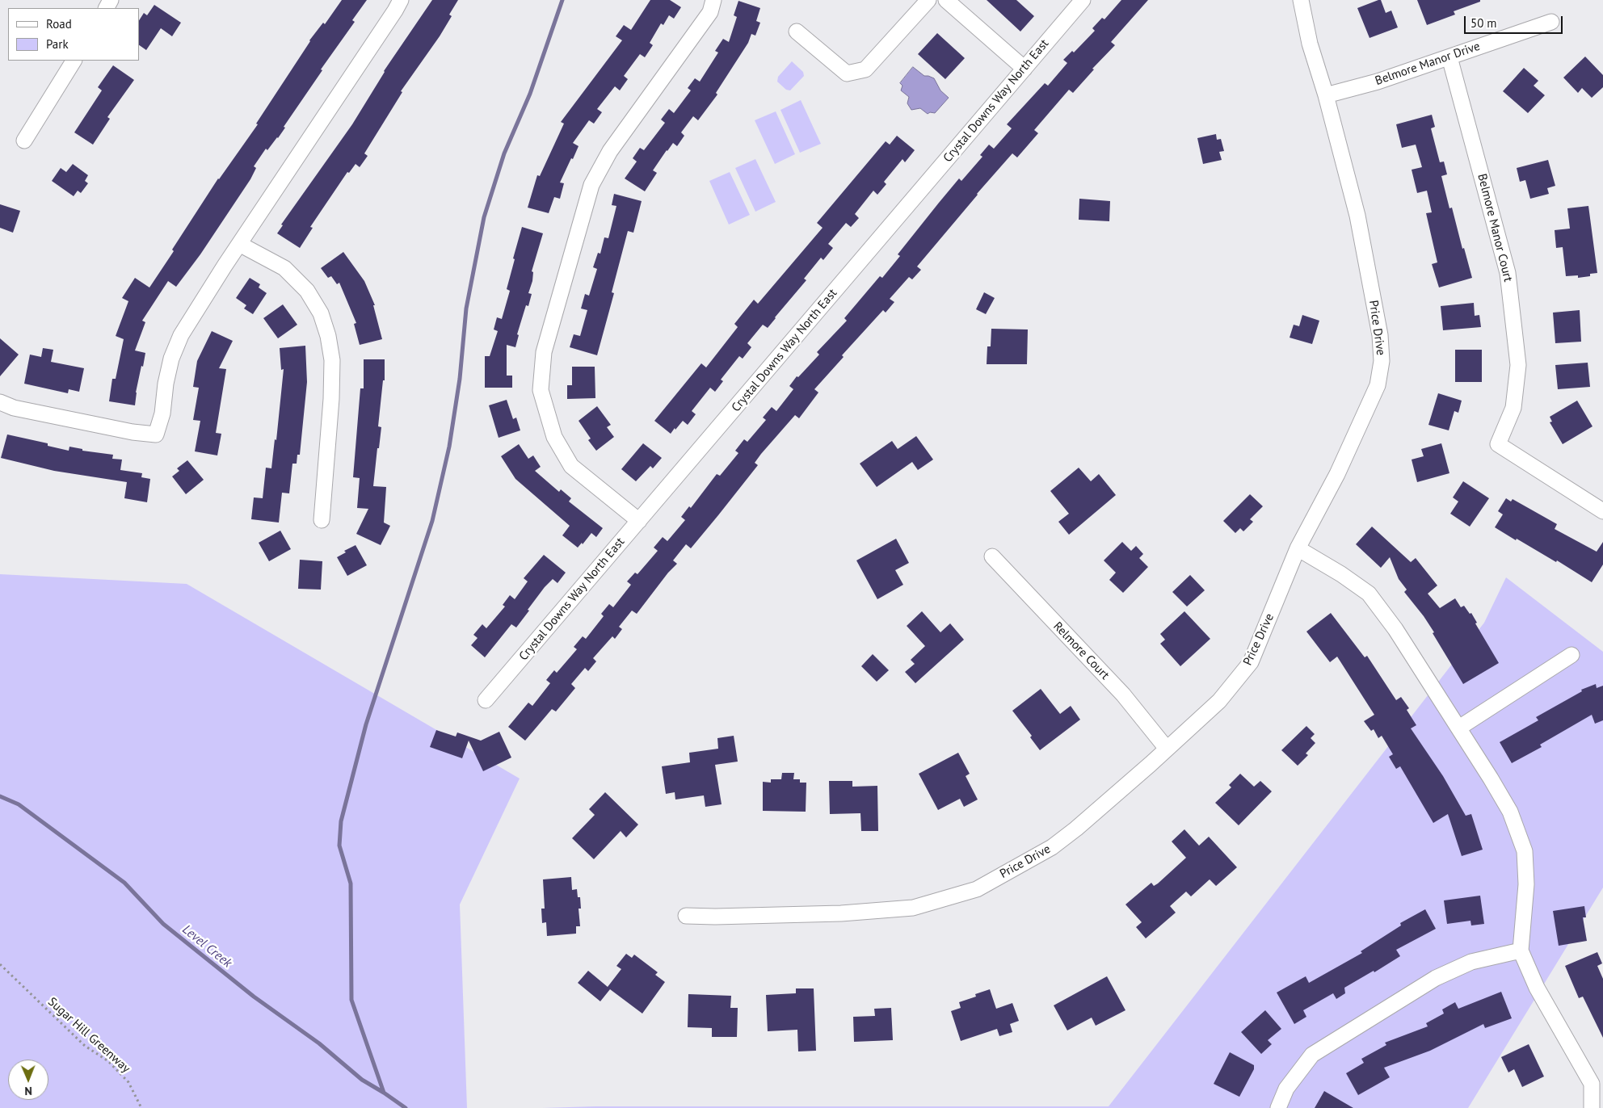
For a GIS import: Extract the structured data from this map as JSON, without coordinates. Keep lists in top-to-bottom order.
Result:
{
  "streets": {
    "street": [
      "Belmore Manor Drive",
      "Crystal Downs Way North East",
      "Belmore Manor Court",
      "Price Drive",
      "Relmore Court"
    ],
    "path": ["Sugar Hill Greenway"]
  },
  "crossings": [
    ["Belmore Manor Drive", "Belmore Manor Court"],
    ["Belmore Manor Drive", "Price Drive"],
    ["Price Drive", "Relmore Court"]
  ],
  "water": ["Level Creek"],
  "legend": ["Road", "Park"],
  "scale_bar": "50 m",
  "north": "bottom"
}
